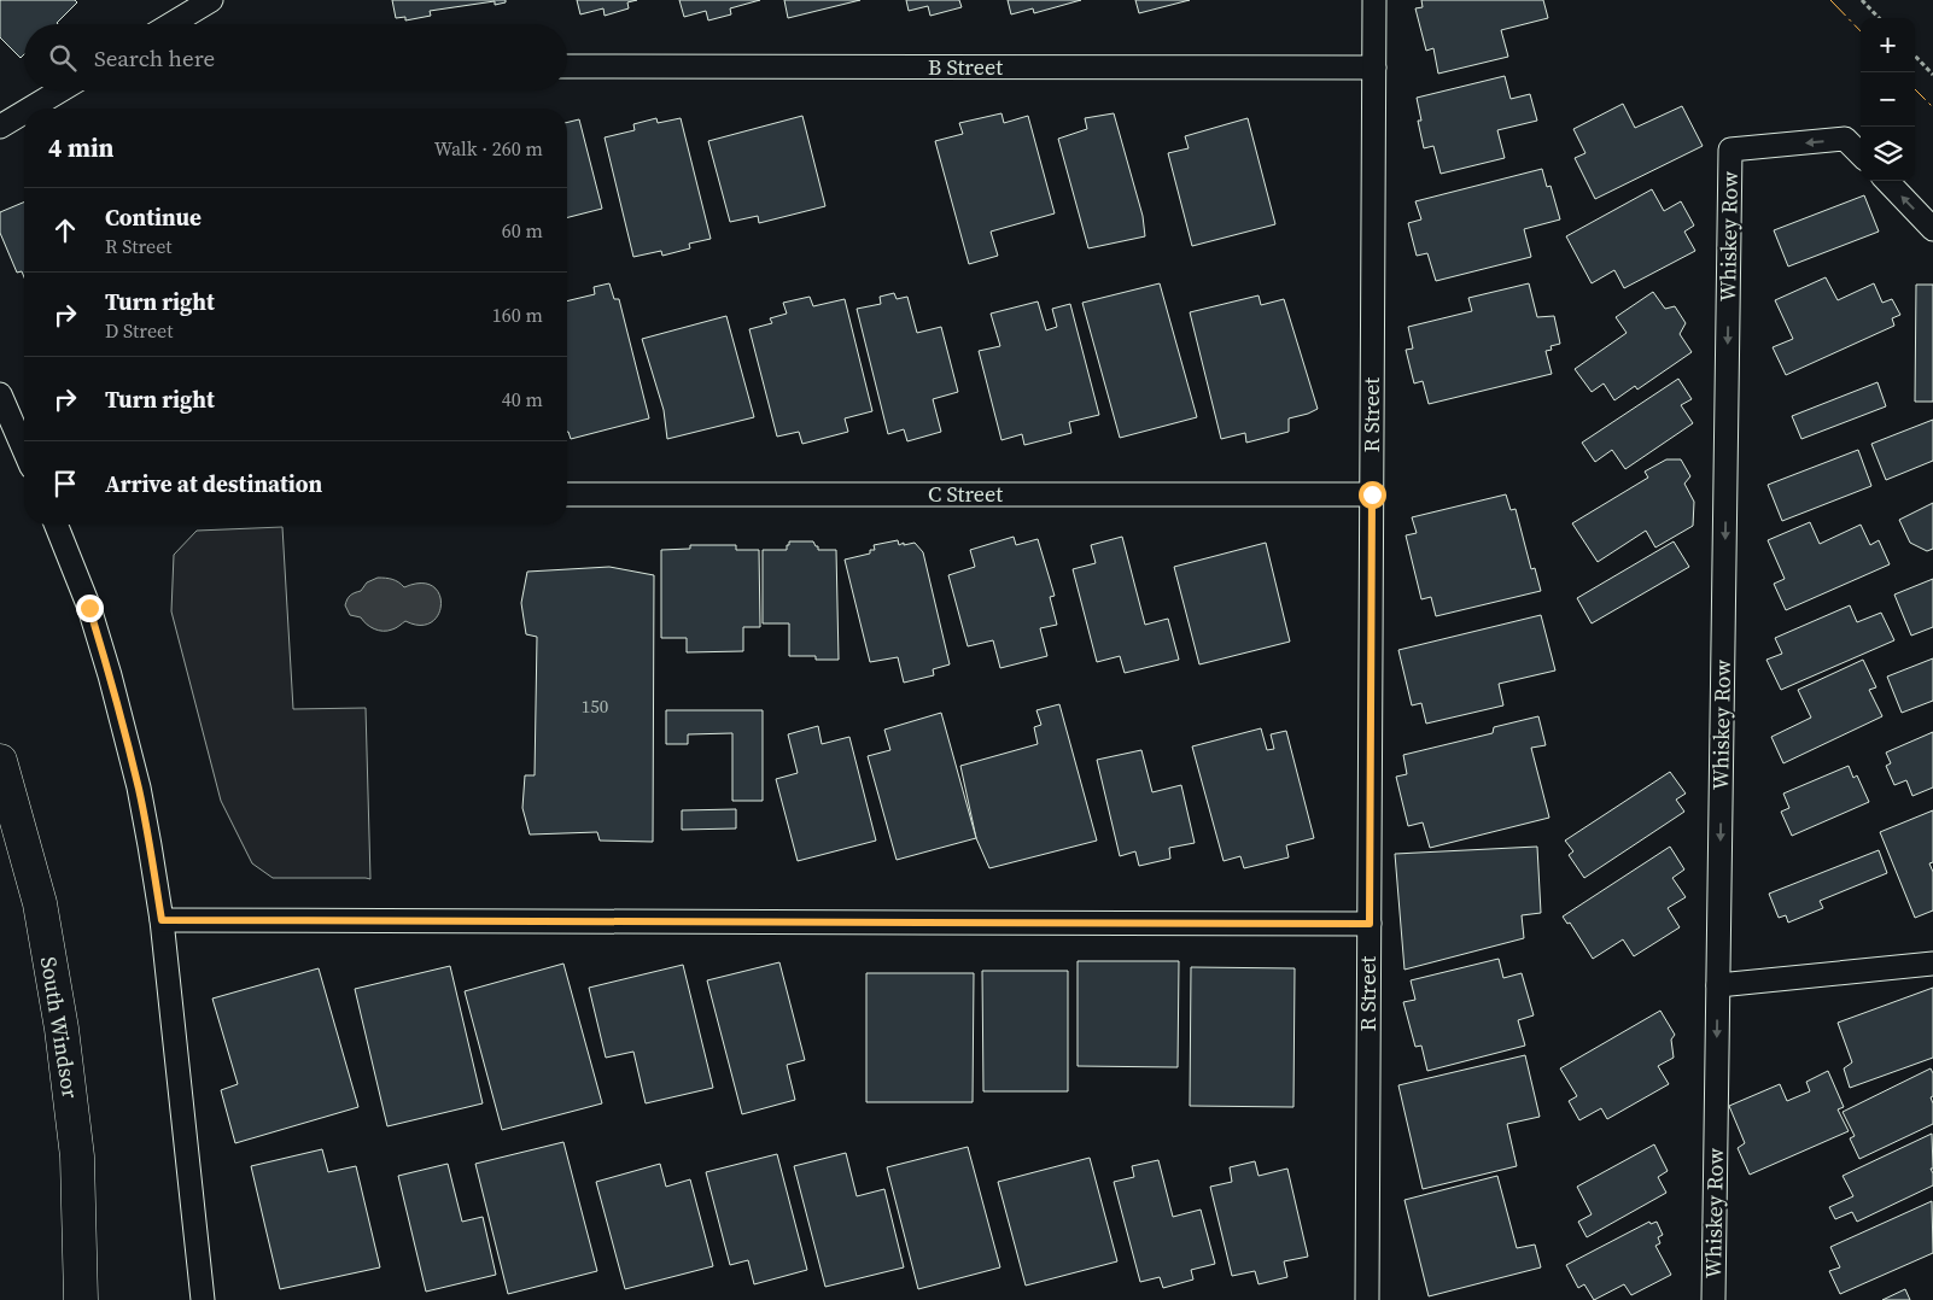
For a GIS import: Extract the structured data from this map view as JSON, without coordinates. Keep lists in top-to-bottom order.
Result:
{
  "streets": {
    "street": ["South Windsor"],
    "lane": [
      "B Street",
      "Whiskey Row",
      "R Street",
      "C Street"
    ]
  },
  "crossings": [
    ["B Street", "R Street"],
    ["R Street", "C Street"]
  ],
  "one_way": ["Whiskey Row"],
  "house_numbers": ["150"],
  "page": {
    "map_buttons": ["+", "−"],
    "search": "Search here",
    "heading": ["4 min", "Walk · 260 m"],
    "list": [
      ["Continue", "R Street", "60 m"],
      ["Turn right", "D Street", "160 m"],
      ["Turn right", "40 m"],
      "Arrive at destination"
    ]
  }
}
